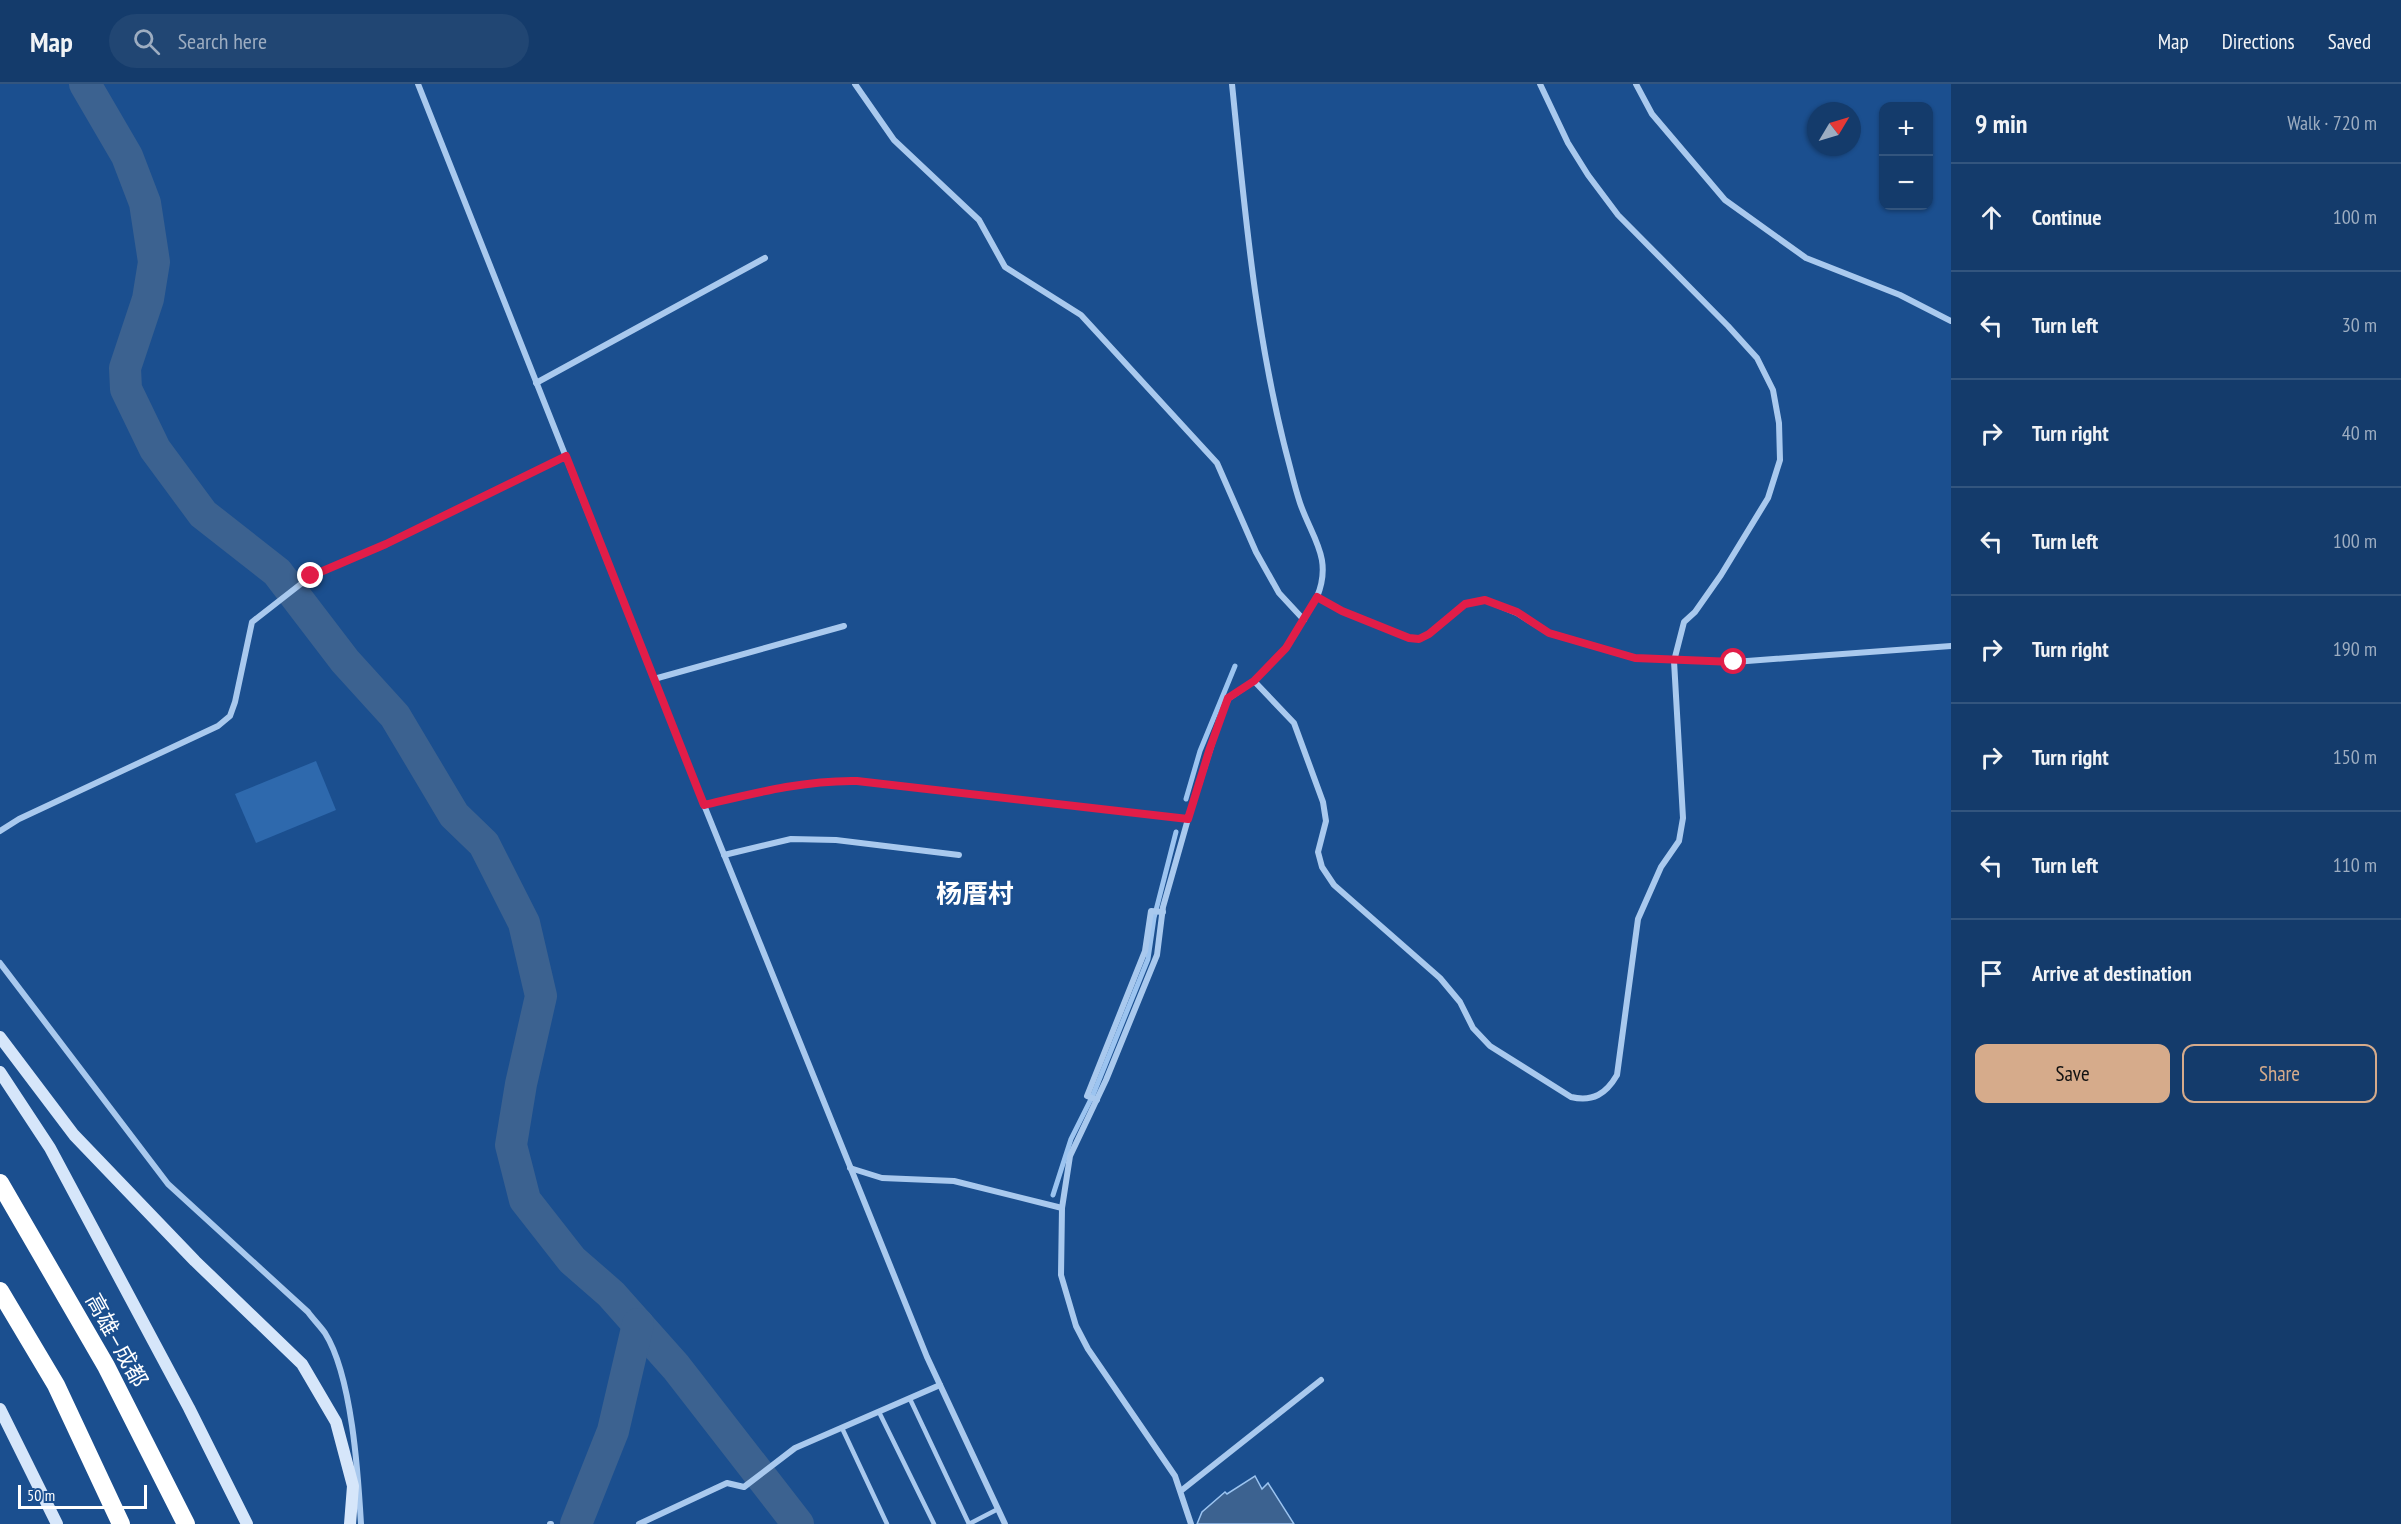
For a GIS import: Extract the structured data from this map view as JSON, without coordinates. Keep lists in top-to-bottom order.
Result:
{
  "streets": {
    "highway": ["高雄—成都"]
  },
  "districts": ["杨厝村"],
  "scale_bar": "50 m",
  "north": "top right",
  "page": {
    "header": "Map",
    "search": "Search here",
    "nav": ["Map", "Directions", "Saved"],
    "heading": ["9 min", "Walk · 720 m"],
    "map_buttons": ["+", "−"],
    "list": [
      ["Continue", "100 m"],
      ["Turn left", "30 m"],
      ["Turn right", "40 m"],
      ["Turn left", "100 m"],
      ["Turn right", "190 m"],
      ["Turn right", "150 m"],
      ["Turn left", "110 m"],
      "Arrive at destination"
    ],
    "buttons": ["Save", "Share"],
    "scale": "50 m"
  }
}
